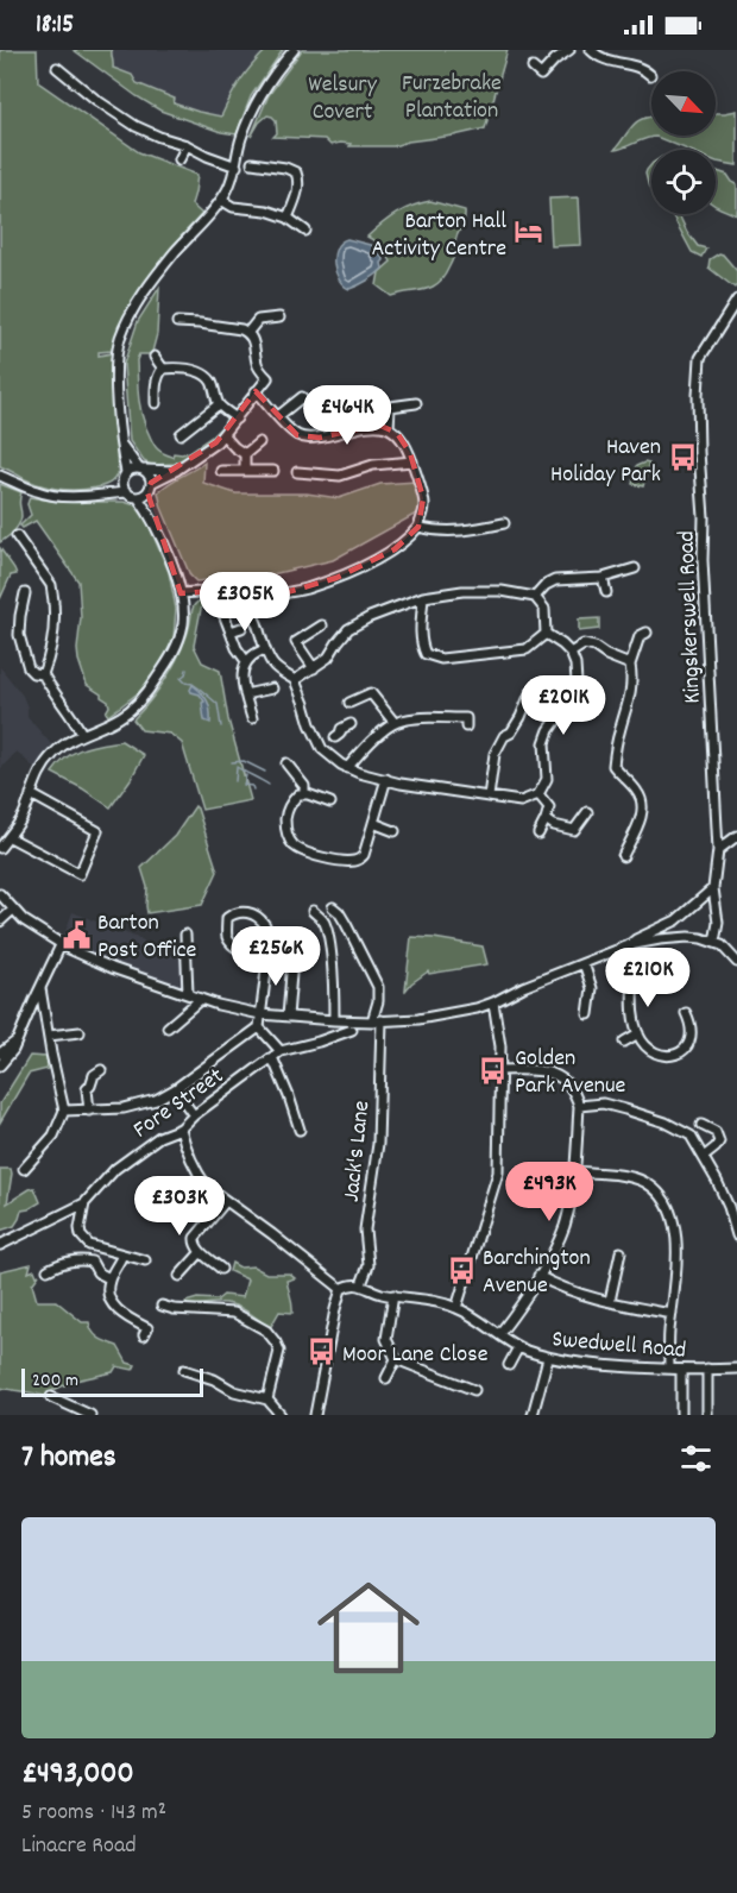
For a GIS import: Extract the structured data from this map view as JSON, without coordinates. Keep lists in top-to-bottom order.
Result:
{
  "streets": {
    "street": [
      "Kingskerswell Road",
      "Fore Street",
      "Jack's Lane",
      "Swedwell Road"
    ]
  },
  "crossings": [
    ["Jack's Lane", "Swedwell Road"]
  ],
  "parks": ["Furzebrake Plantation", "Welsury Covert"],
  "places": {
    "hotel": ["Barton Hall Activity Centre"],
    "bus stop": [
      "Haven Holiday Park",
      "Golden Park Avenue",
      "Barchington Avenue",
      "Moor Lane Close"
    ],
    "public building": ["Barton Post Office"]
  },
  "scale_bar": "200 m",
  "north": "bottom right",
  "page": {
    "status": "18:15",
    "price": [
      "£464K",
      "£305K",
      "£201K",
      "£256K",
      "£210K",
      "£493K",
      "£303K"
    ],
    "scale": "200 m",
    "heading": "7 homes",
    "list": [
      {
        "name": "£493,000",
        "note": "5 rooms · 143 m² · Linacre Road"
      }
    ]
  }
}
